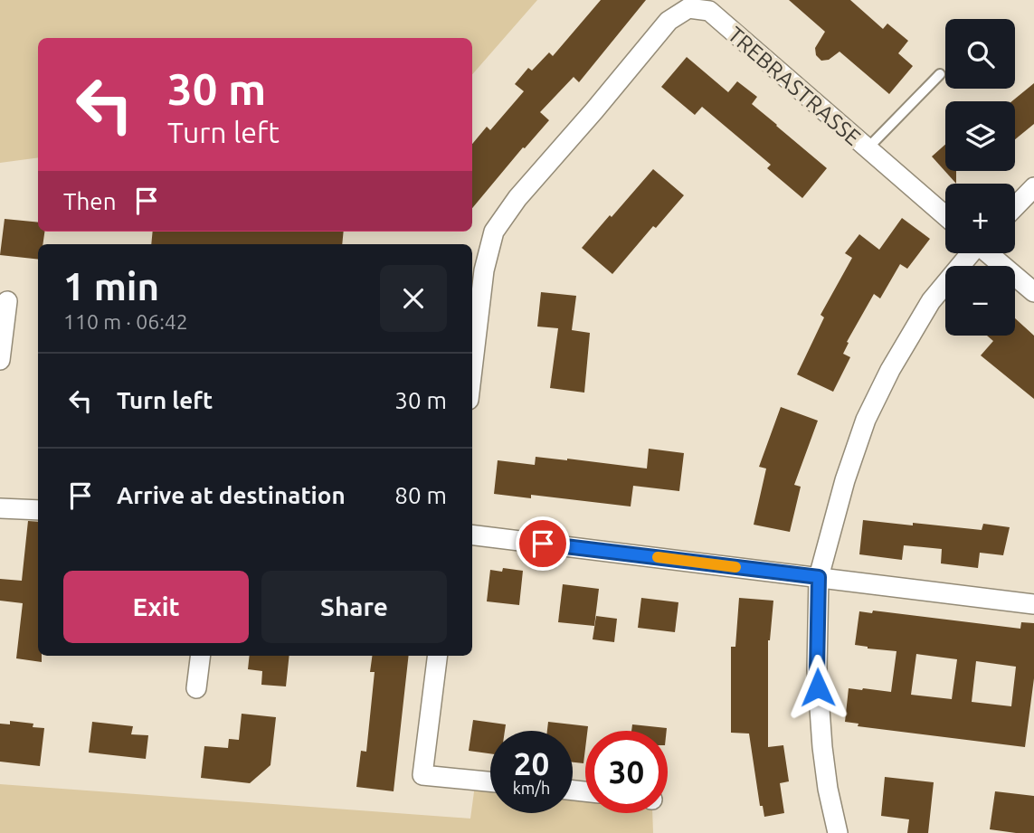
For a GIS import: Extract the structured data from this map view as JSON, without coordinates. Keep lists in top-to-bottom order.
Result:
{
  "streets": {
    "street": ["TREBRASTRASSE"]
  },
  "page": {
    "map_buttons": ["+", "−"],
    "turn": ["30 m", "Turn left"],
    "then": "Then",
    "heading": ["1 min", "110 m · 06:42"],
    "list": [
      {
        "name": "Turn left",
        "value": "30 m"
      },
      {
        "name": "Arrive at destination",
        "value": "80 m"
      }
    ],
    "buttons": ["Exit", "Share"],
    "speed": "20 km/h",
    "limit": "30"
  }
}
